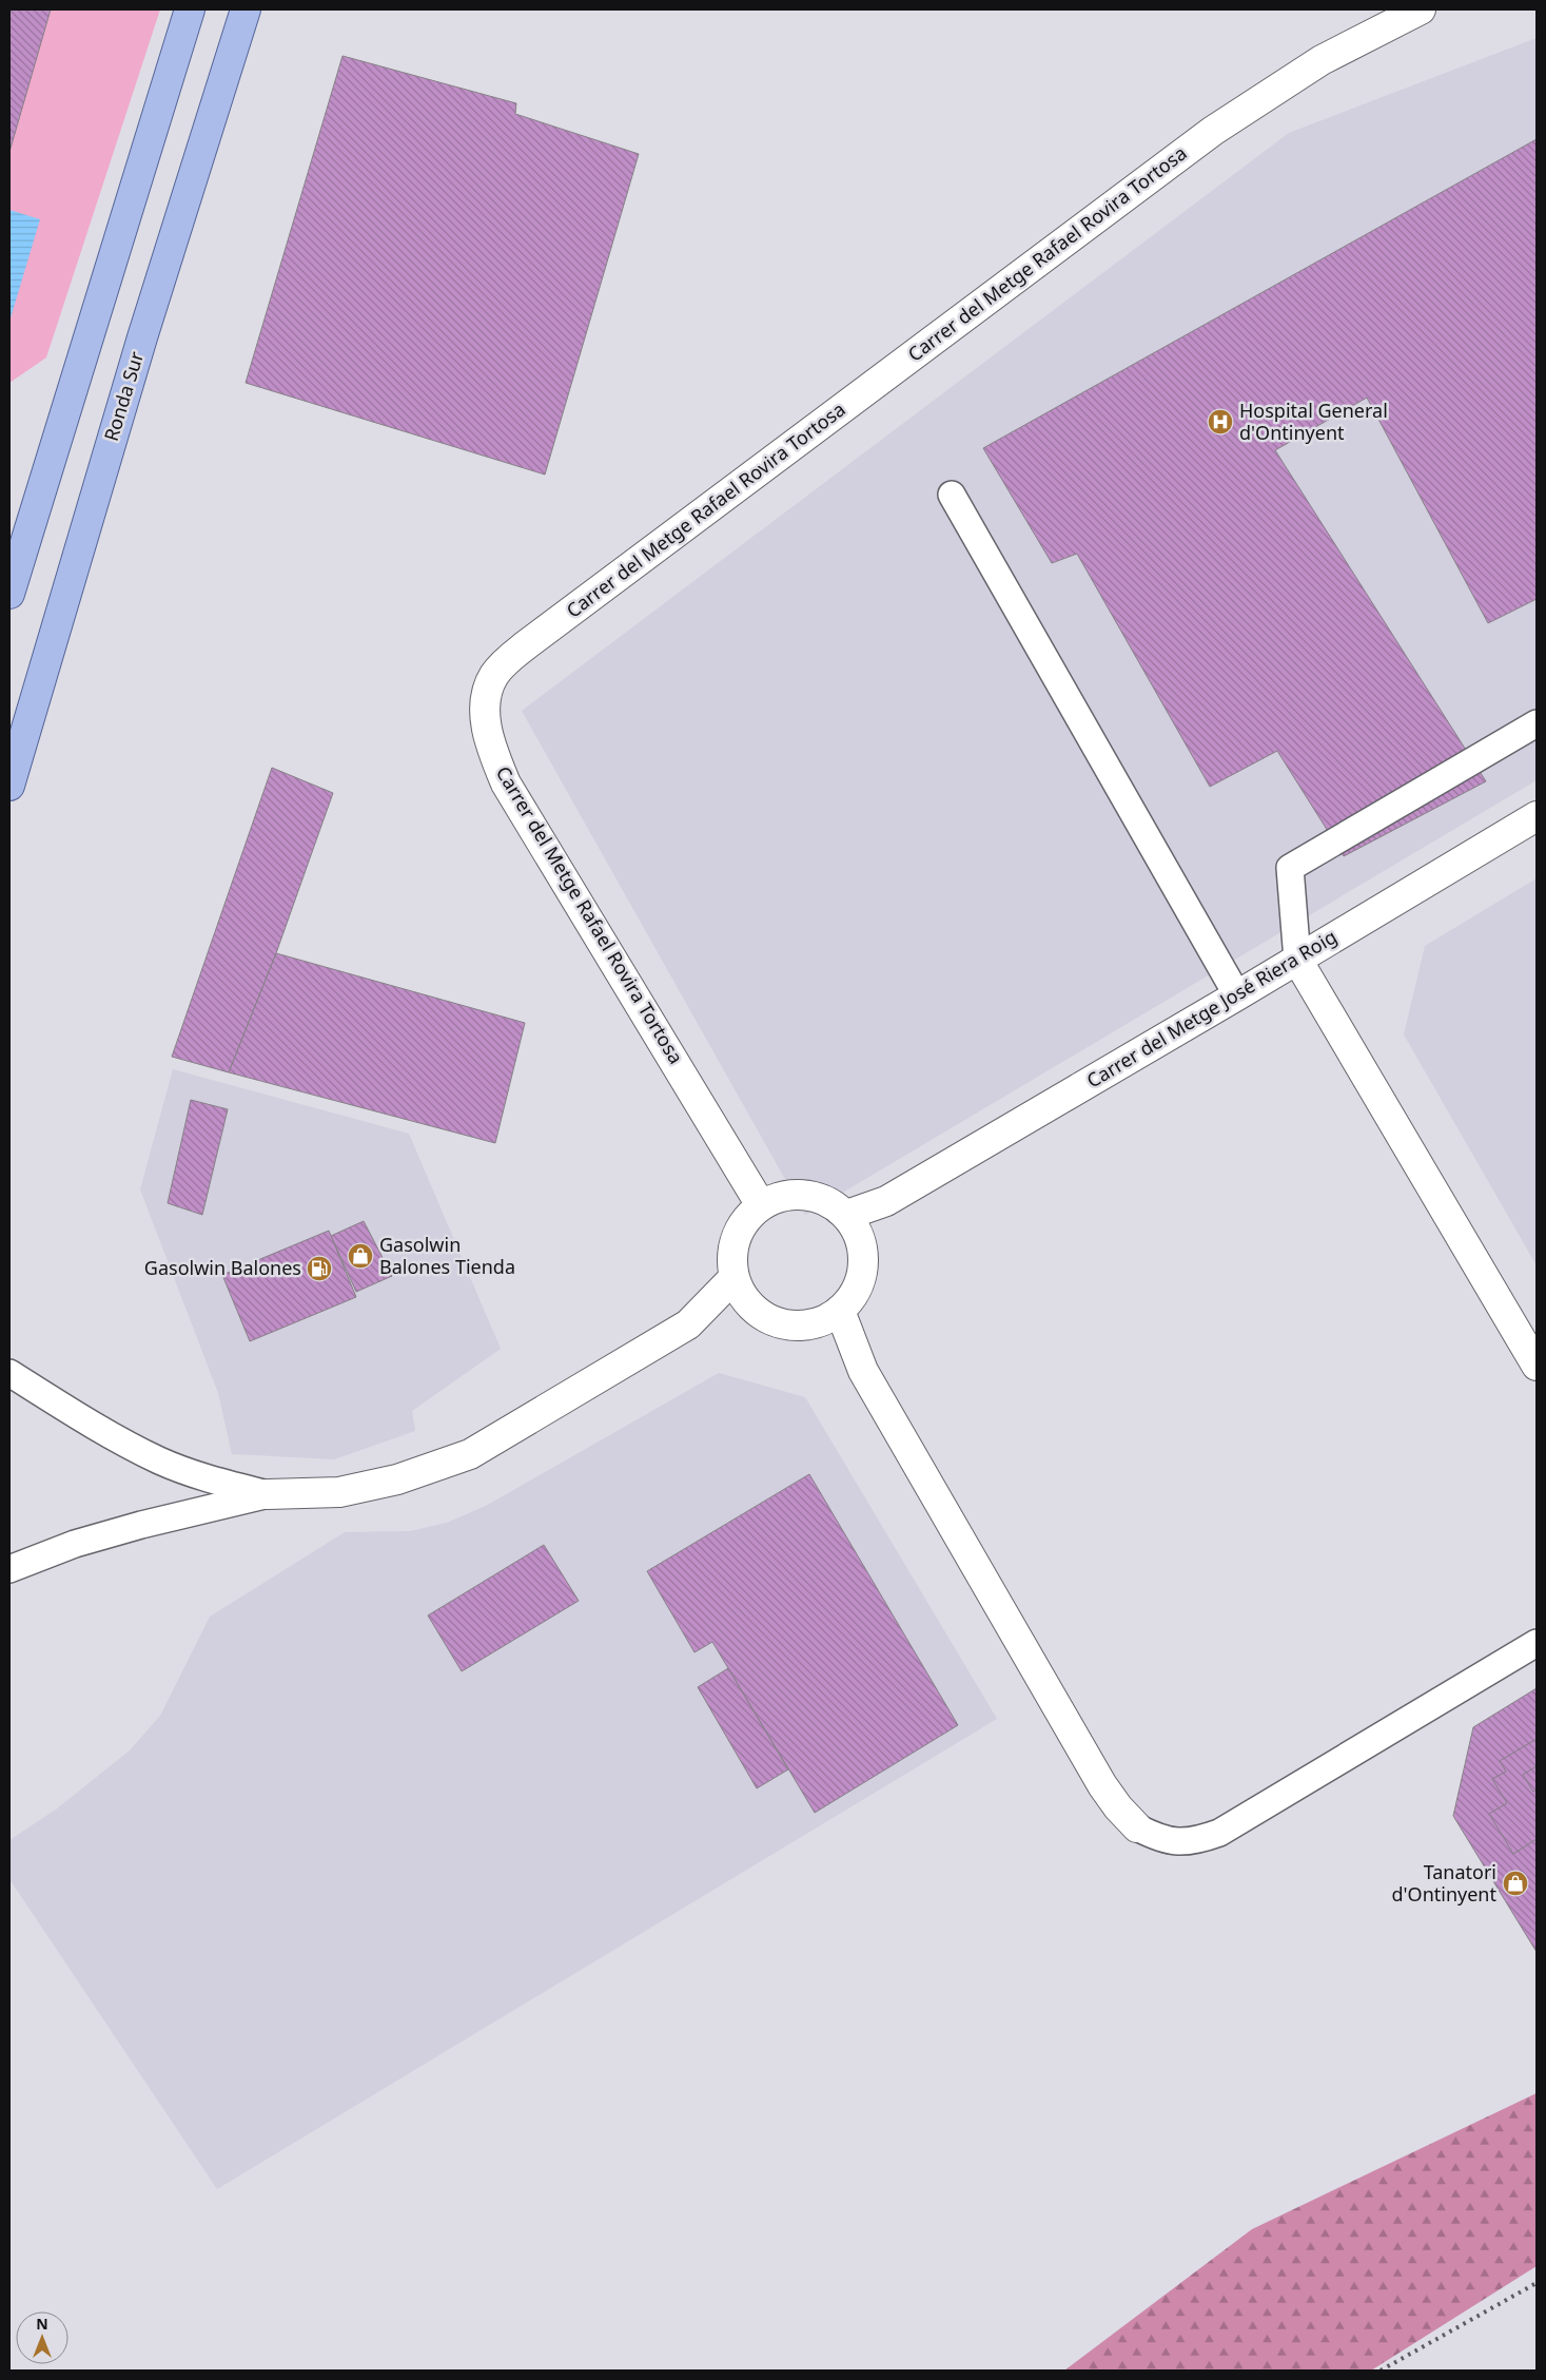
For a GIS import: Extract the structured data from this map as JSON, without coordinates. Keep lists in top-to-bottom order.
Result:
{
  "streets": {
    "main road": ["Ronda Sur"],
    "street": ["Carrer del Metge Rafael Rovira Tortosa", "Carrer del Metge José Riera Roig"]
  },
  "crossings": [
    ["Carrer del Metge Rafael Rovira Tortosa", "Carrer del Metge José Riera Roig"]
  ],
  "places": {
    "hospital": ["Hospital General d'Ontinyent"],
    "shop": ["Gasolwin Balones Tienda", "Tanatori d'Ontinyent"],
    "fuel station": ["Gasolwin Balones"]
  },
  "north": "top"
}
